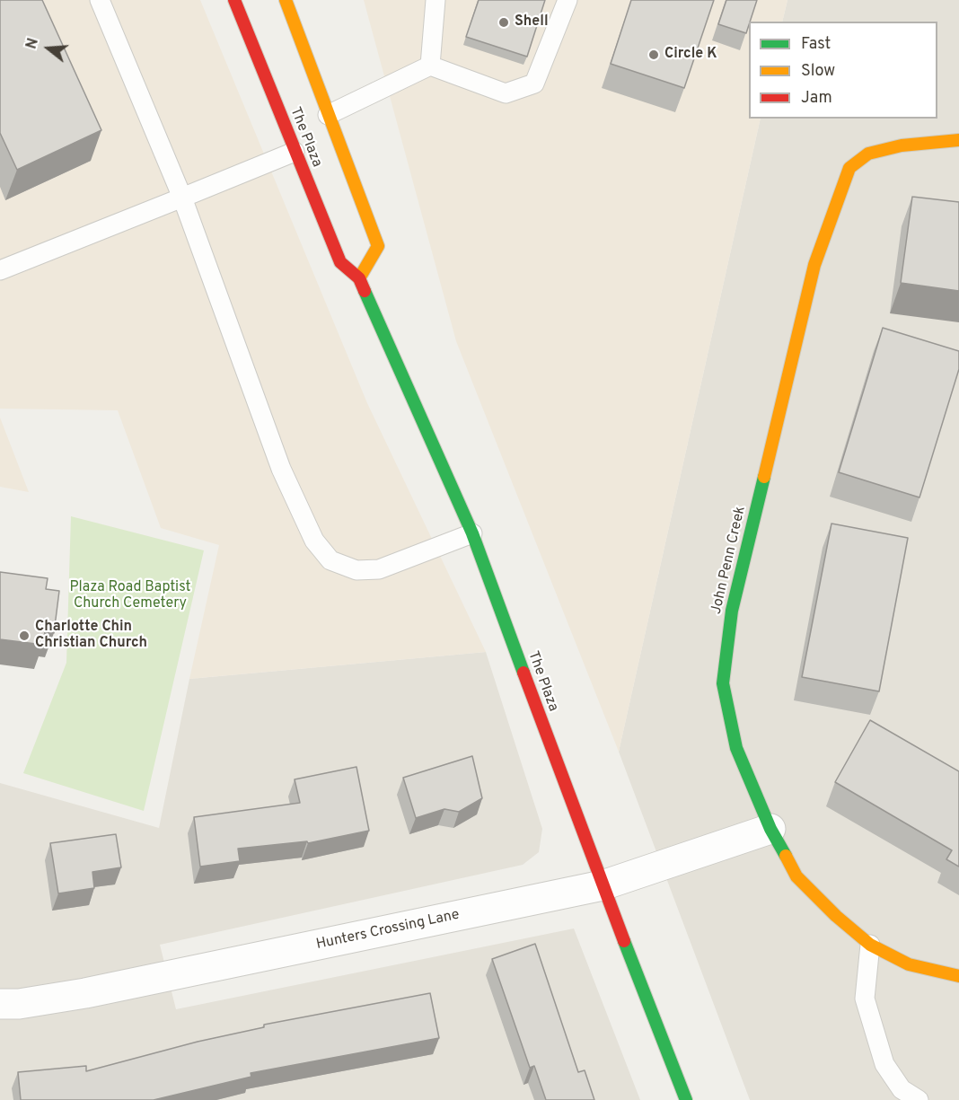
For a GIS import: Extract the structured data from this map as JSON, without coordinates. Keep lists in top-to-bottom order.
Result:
{
  "streets": {
    "main road": ["The Plaza", "John Penn Creek"],
    "street": ["Hunters Crossing Lane"]
  },
  "crossings": [
    ["The Plaza", "Hunters Crossing Lane"],
    ["John Penn Creek", "Hunters Crossing Lane"]
  ],
  "parks": ["Plaza Road Baptist Church Cemetery"],
  "places": ["Shell", "Circle K", "Charlotte Chin Christian Church"],
  "legend": ["Fast", "Slow", "Jam"],
  "north": "left"
}
